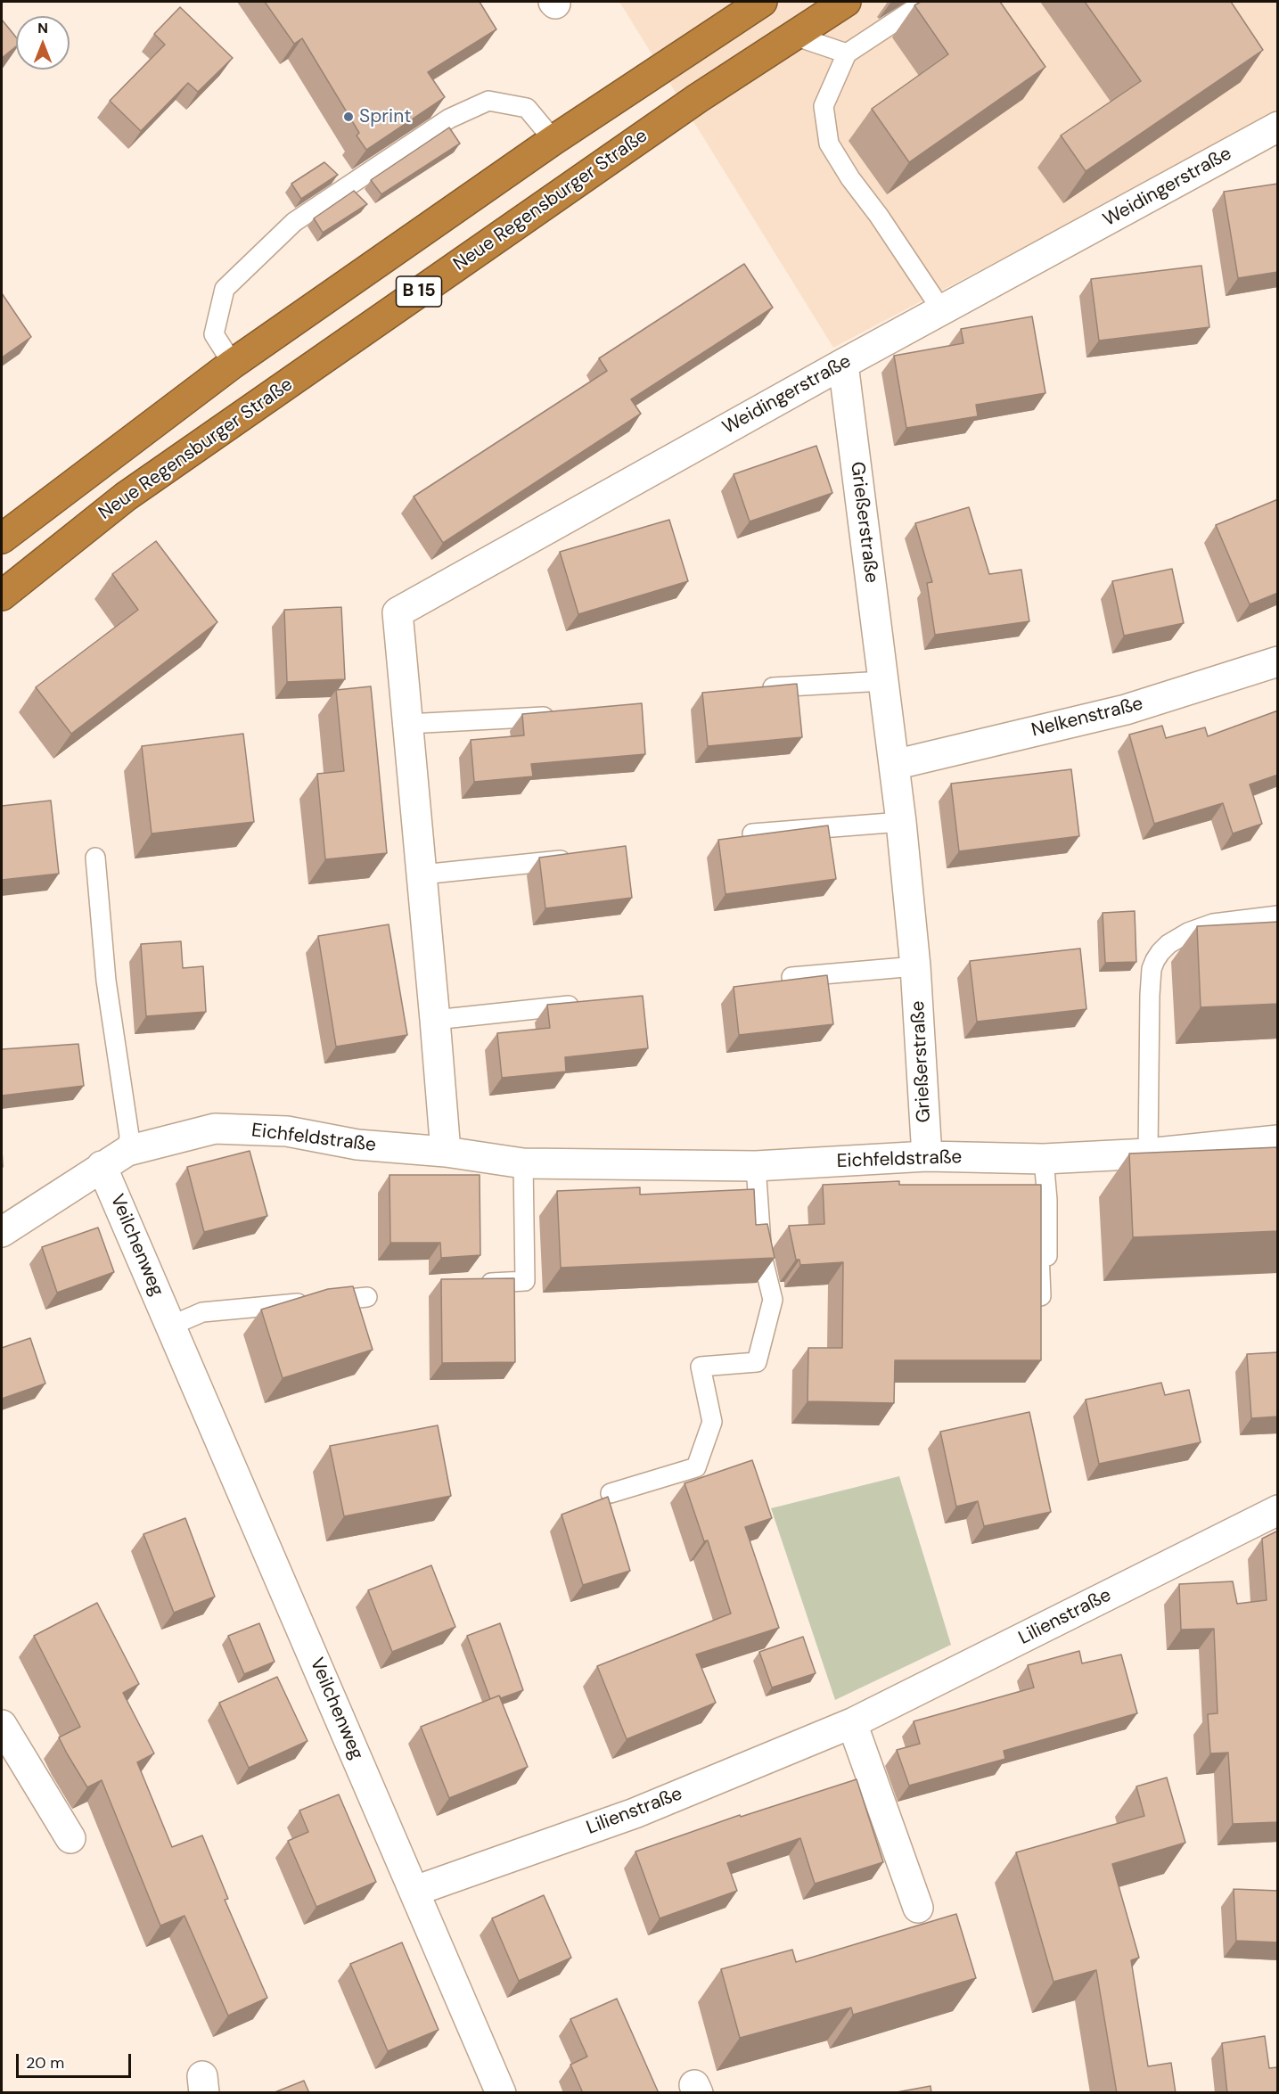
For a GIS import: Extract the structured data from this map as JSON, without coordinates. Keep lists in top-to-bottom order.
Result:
{
  "streets": {
    "highway": ["Neue Regensburger Straße", "B 15"],
    "street": [
      "Weidingerstraße",
      "Grießerstraße",
      "Nelkenstraße",
      "Eichfeldstraße",
      "Veilchenweg",
      "Lilienstraße"
    ]
  },
  "crossings": [
    ["Weidingerstraße", "Grießerstraße"],
    ["Weidingerstraße", "Eichfeldstraße"],
    ["Grießerstraße", "Nelkenstraße"],
    ["Grießerstraße", "Eichfeldstraße"],
    ["Eichfeldstraße", "Veilchenweg"],
    ["Veilchenweg", "Lilienstraße"]
  ],
  "places": ["Sprint"],
  "scale_bar": "20 m",
  "north": "top"
}
